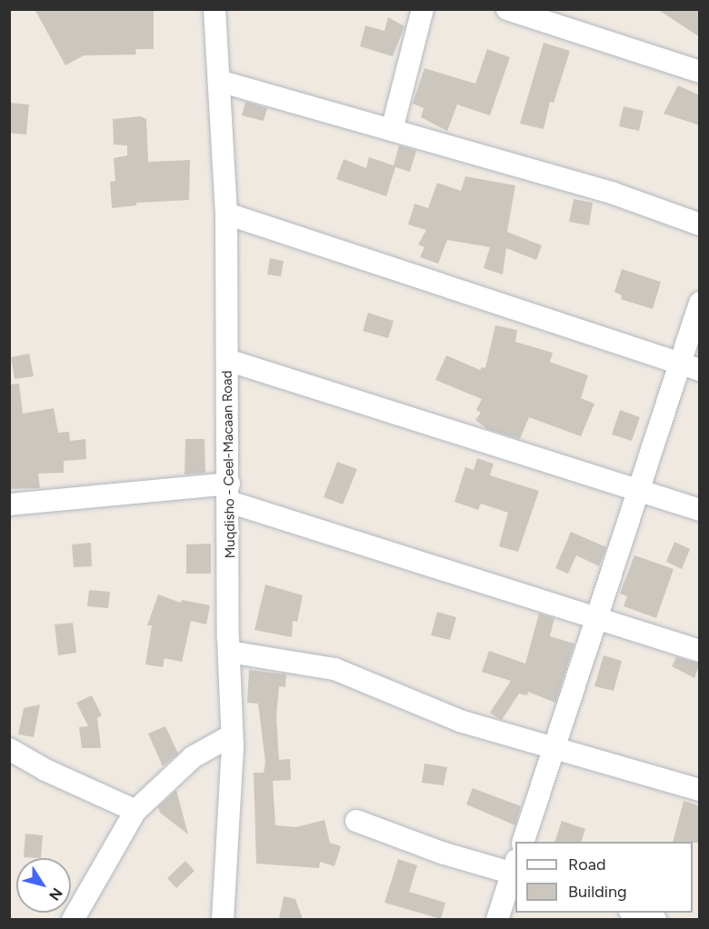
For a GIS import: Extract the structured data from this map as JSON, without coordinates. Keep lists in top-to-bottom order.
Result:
{
  "streets": {
    "street": ["Muqdisho - Ceel-Macaan Road"]
  },
  "legend": ["Road", "Building"],
  "north": "bottom right"
}
